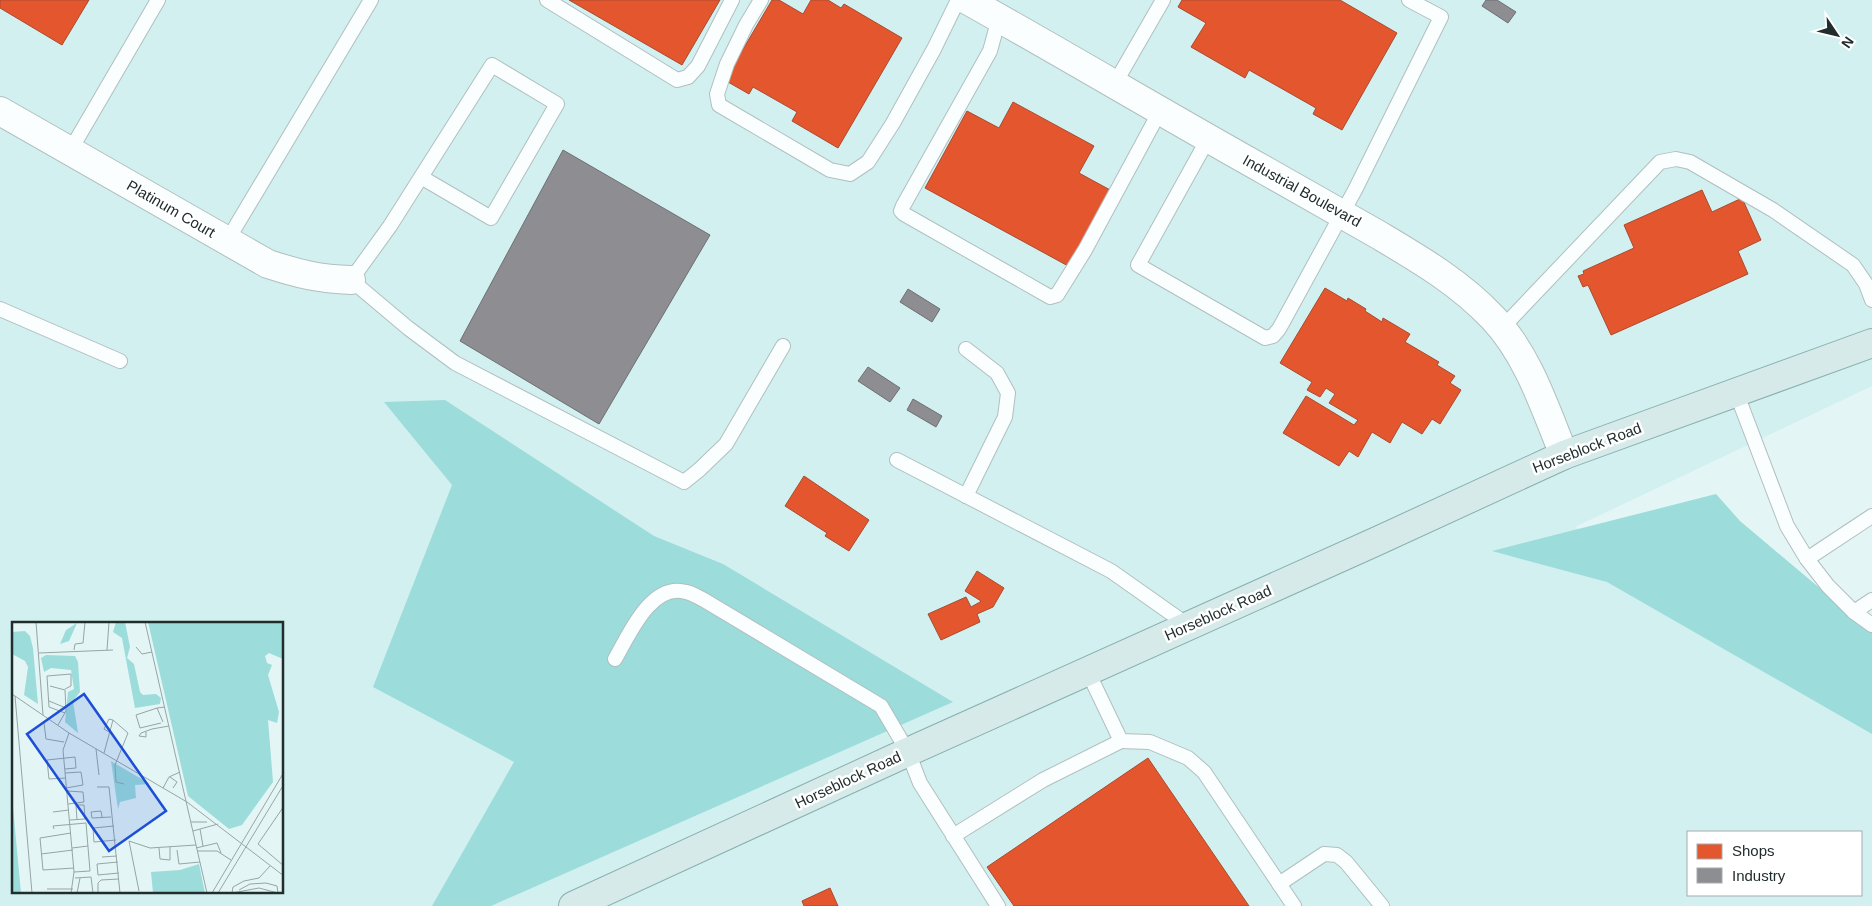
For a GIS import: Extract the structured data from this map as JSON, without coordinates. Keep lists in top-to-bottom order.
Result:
{
  "streets": {
    "main road": ["Horseblock Road"],
    "street": ["Industrial Boulevard", "Platinum Court"]
  },
  "crossings": [
    ["Industrial Boulevard", "Horseblock Road"]
  ],
  "legend": ["Shops", "Industry"],
  "north": "bottom right"
}
